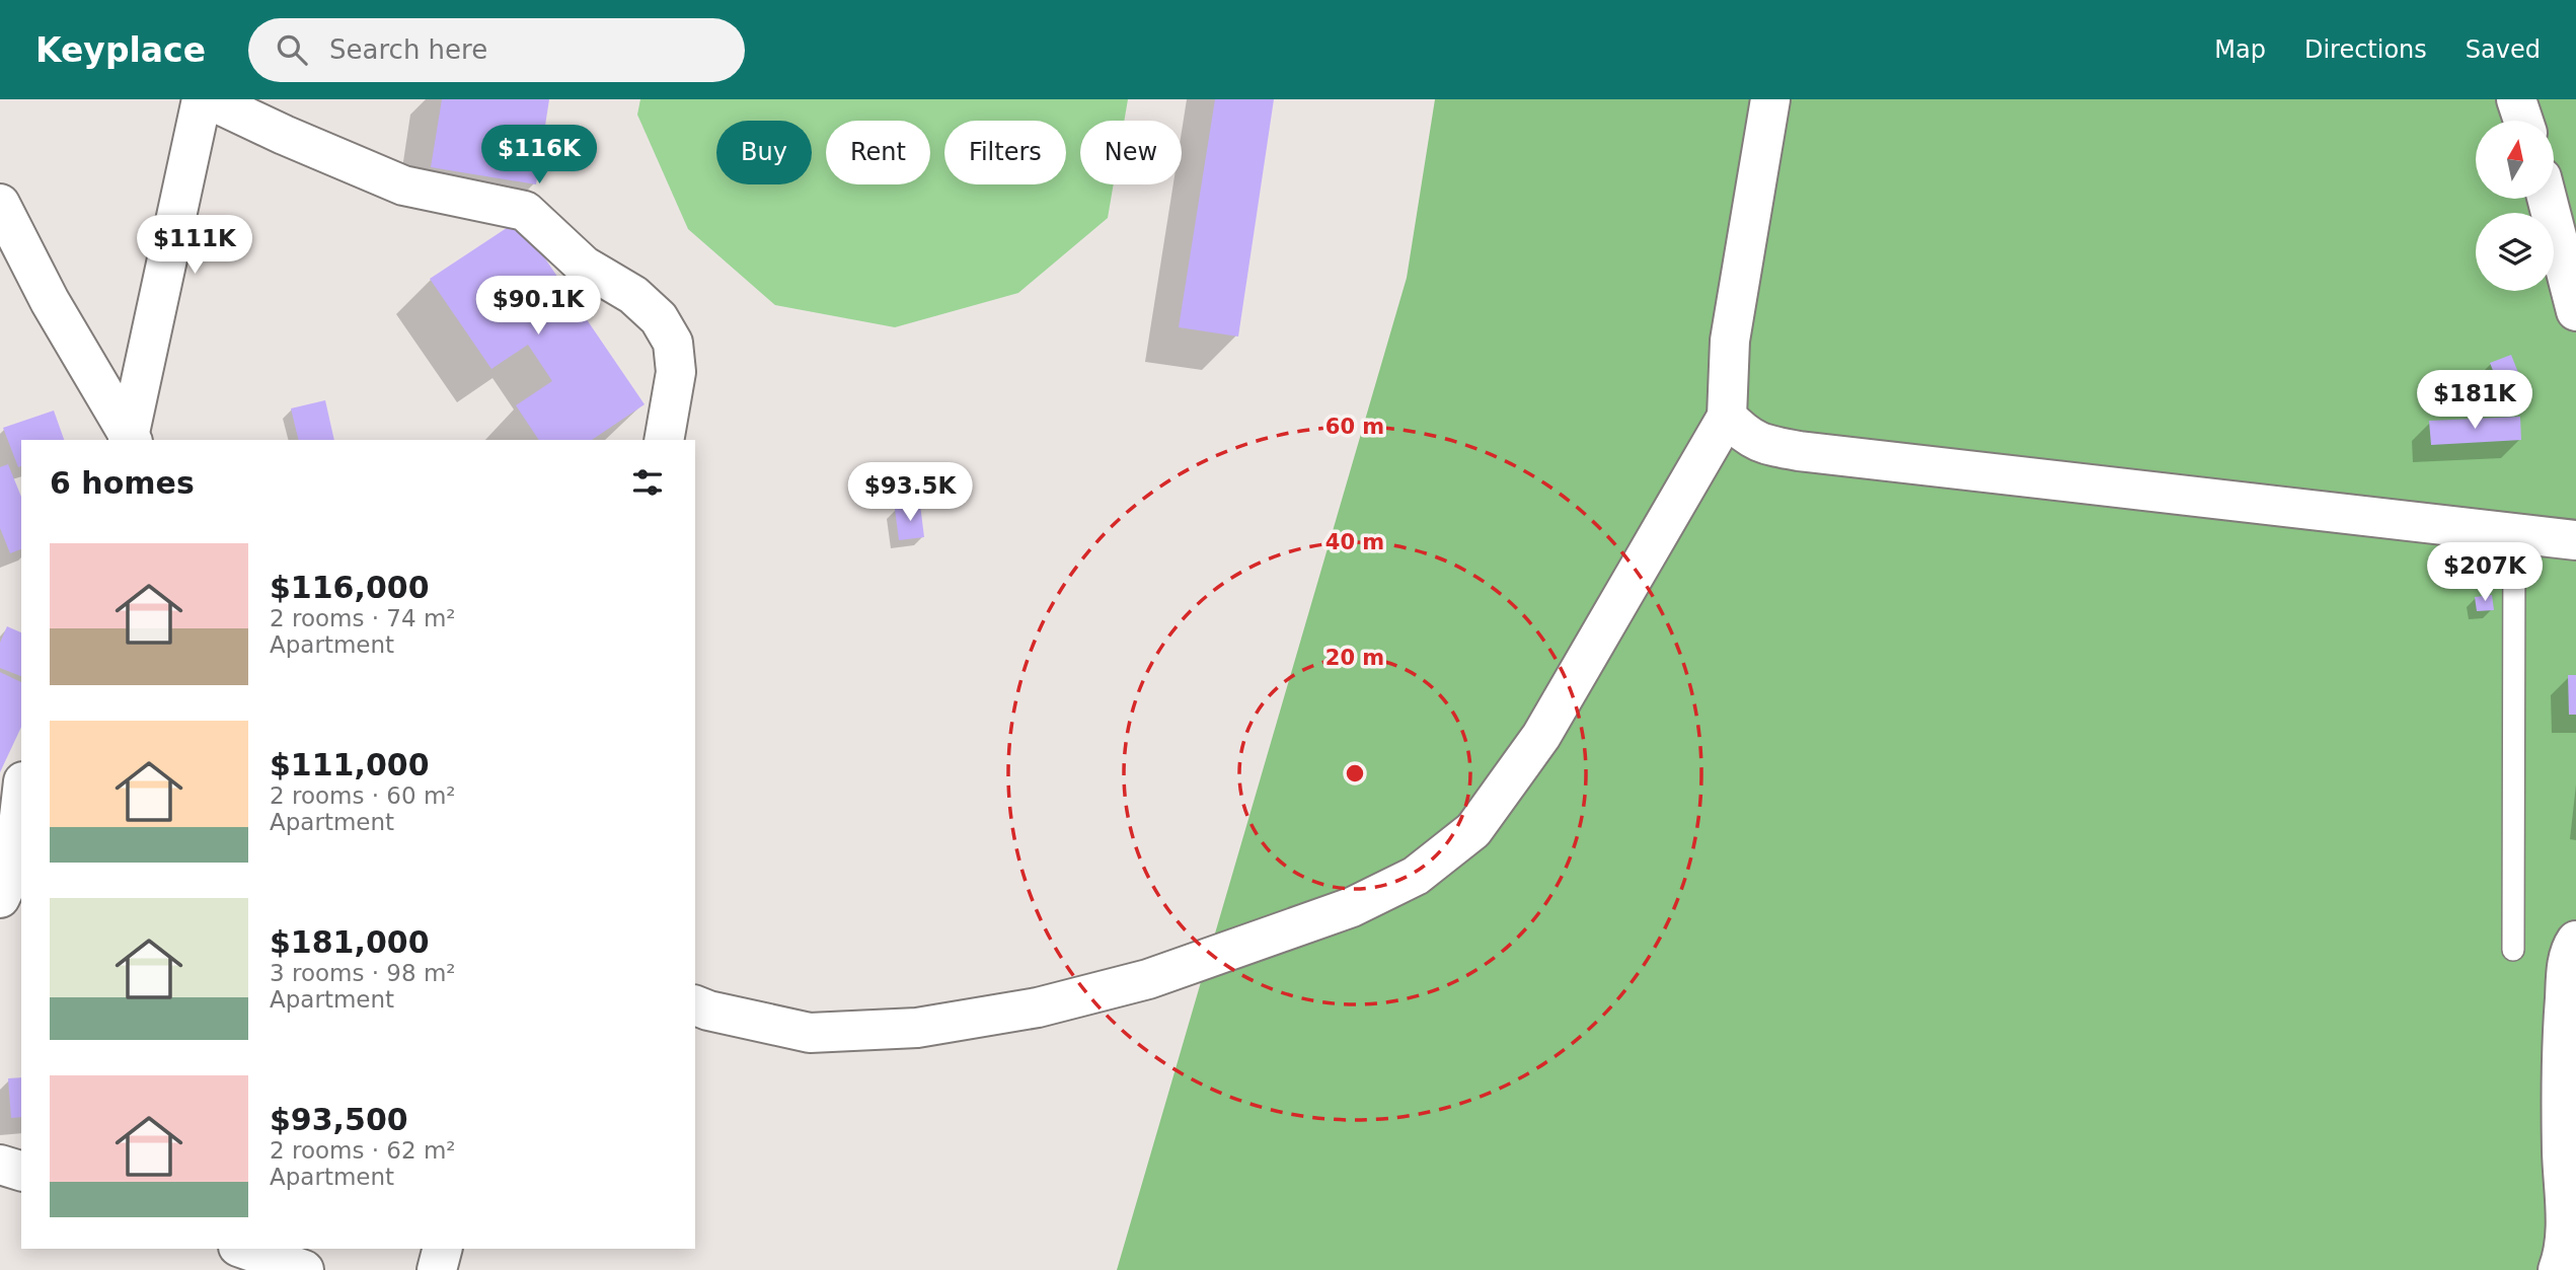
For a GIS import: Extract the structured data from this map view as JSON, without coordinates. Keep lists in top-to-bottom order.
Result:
{
  "north": "top",
  "page": {
    "header": "Keyplace",
    "search": "Search here",
    "nav": ["Map", "Directions", "Saved"],
    "chip": [
      "Buy",
      "Rent",
      "Filters",
      "New"
    ],
    "price": [
      "$116K",
      "$111K",
      "$90.1K",
      "$181K",
      "$93.5K",
      "$207K"
    ],
    "heading": "6 homes",
    "list": [
      {
        "name": "$116,000",
        "note": "2 rooms · 74 m² · Apartment"
      },
      {
        "name": "$111,000",
        "note": "2 rooms · 60 m² · Apartment"
      },
      {
        "name": "$181,000",
        "note": "3 rooms · 98 m² · Apartment"
      },
      {
        "name": "$93,500",
        "note": "2 rooms · 62 m² · Apartment"
      }
    ]
  },
  "rings": ["60 m", "40 m", "20 m"]
}
